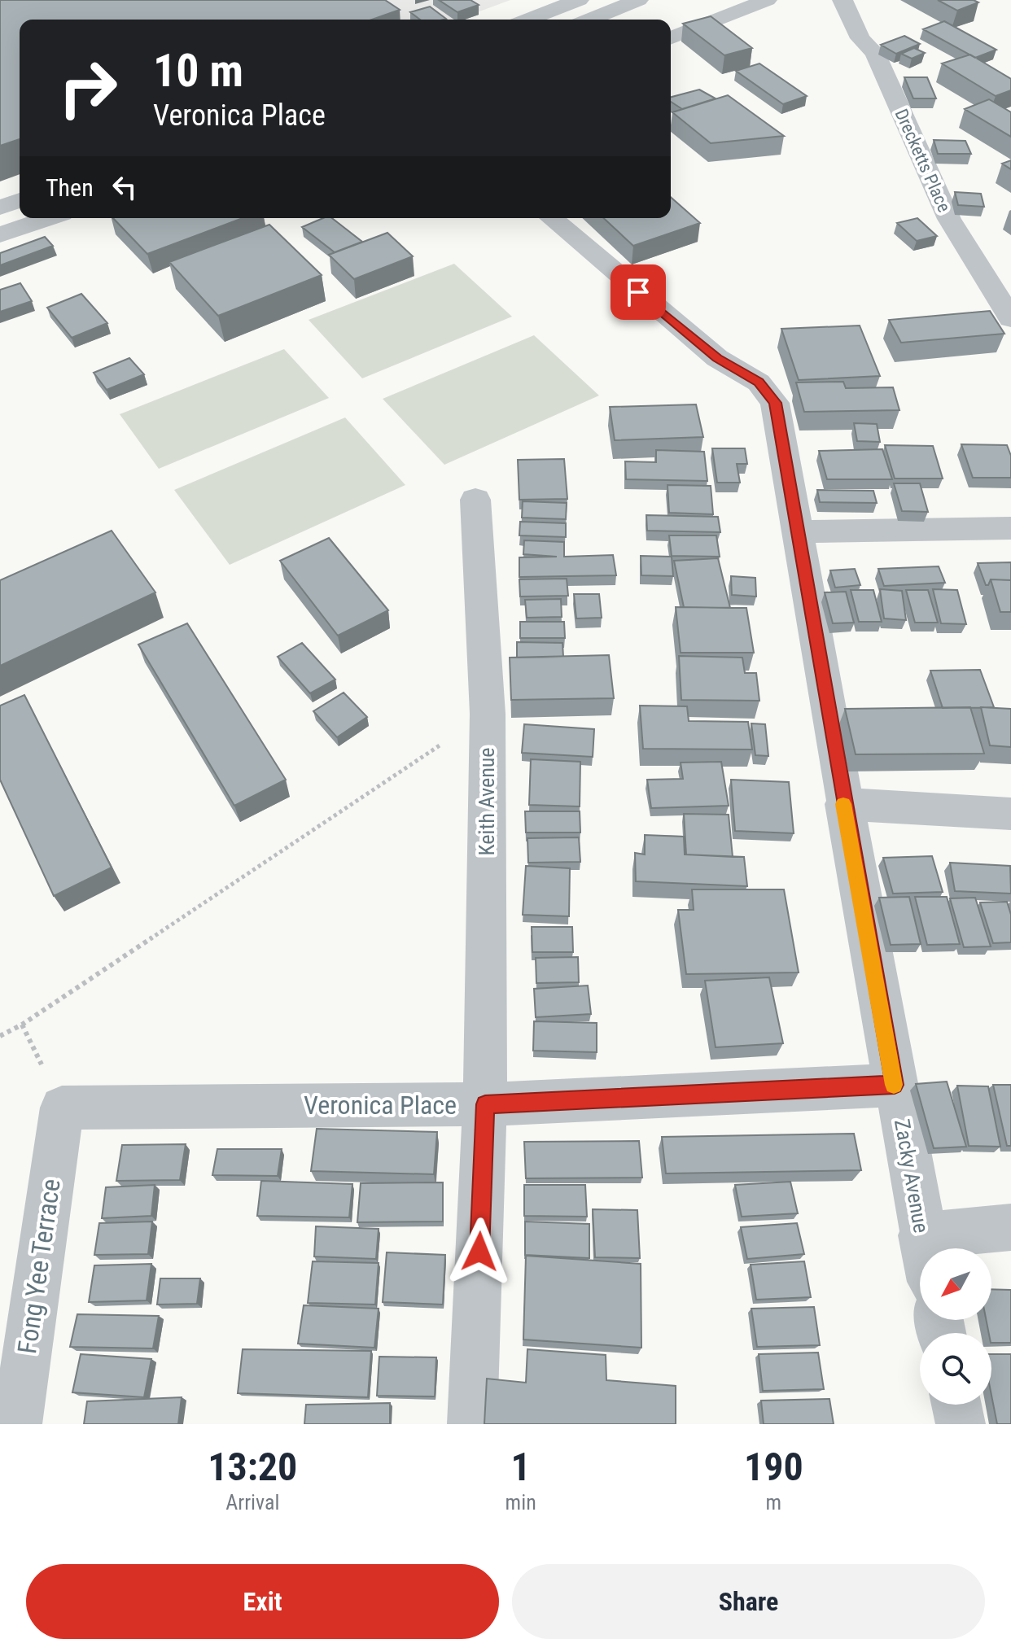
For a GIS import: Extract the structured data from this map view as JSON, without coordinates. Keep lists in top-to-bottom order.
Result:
{
  "streets": {
    "street": [
      "Drecketts Place",
      "Keith Avenue",
      "Veronica Place",
      "Zacky Avenue",
      "Fong Yee Terrace"
    ]
  },
  "crossings": [
    ["Keith Avenue", "Veronica Place"],
    ["Veronica Place", "Zacky Avenue"],
    ["Veronica Place", "Fong Yee Terrace"]
  ],
  "north": "bottom left",
  "page": {
    "turn": ["10 m", "Veronica Place"],
    "then": "Then",
    "eta": [
      "13:20",
      "Arrival",
      "1",
      "min",
      "190",
      "m"
    ],
    "buttons": ["Exit", "Share"]
  }
}
